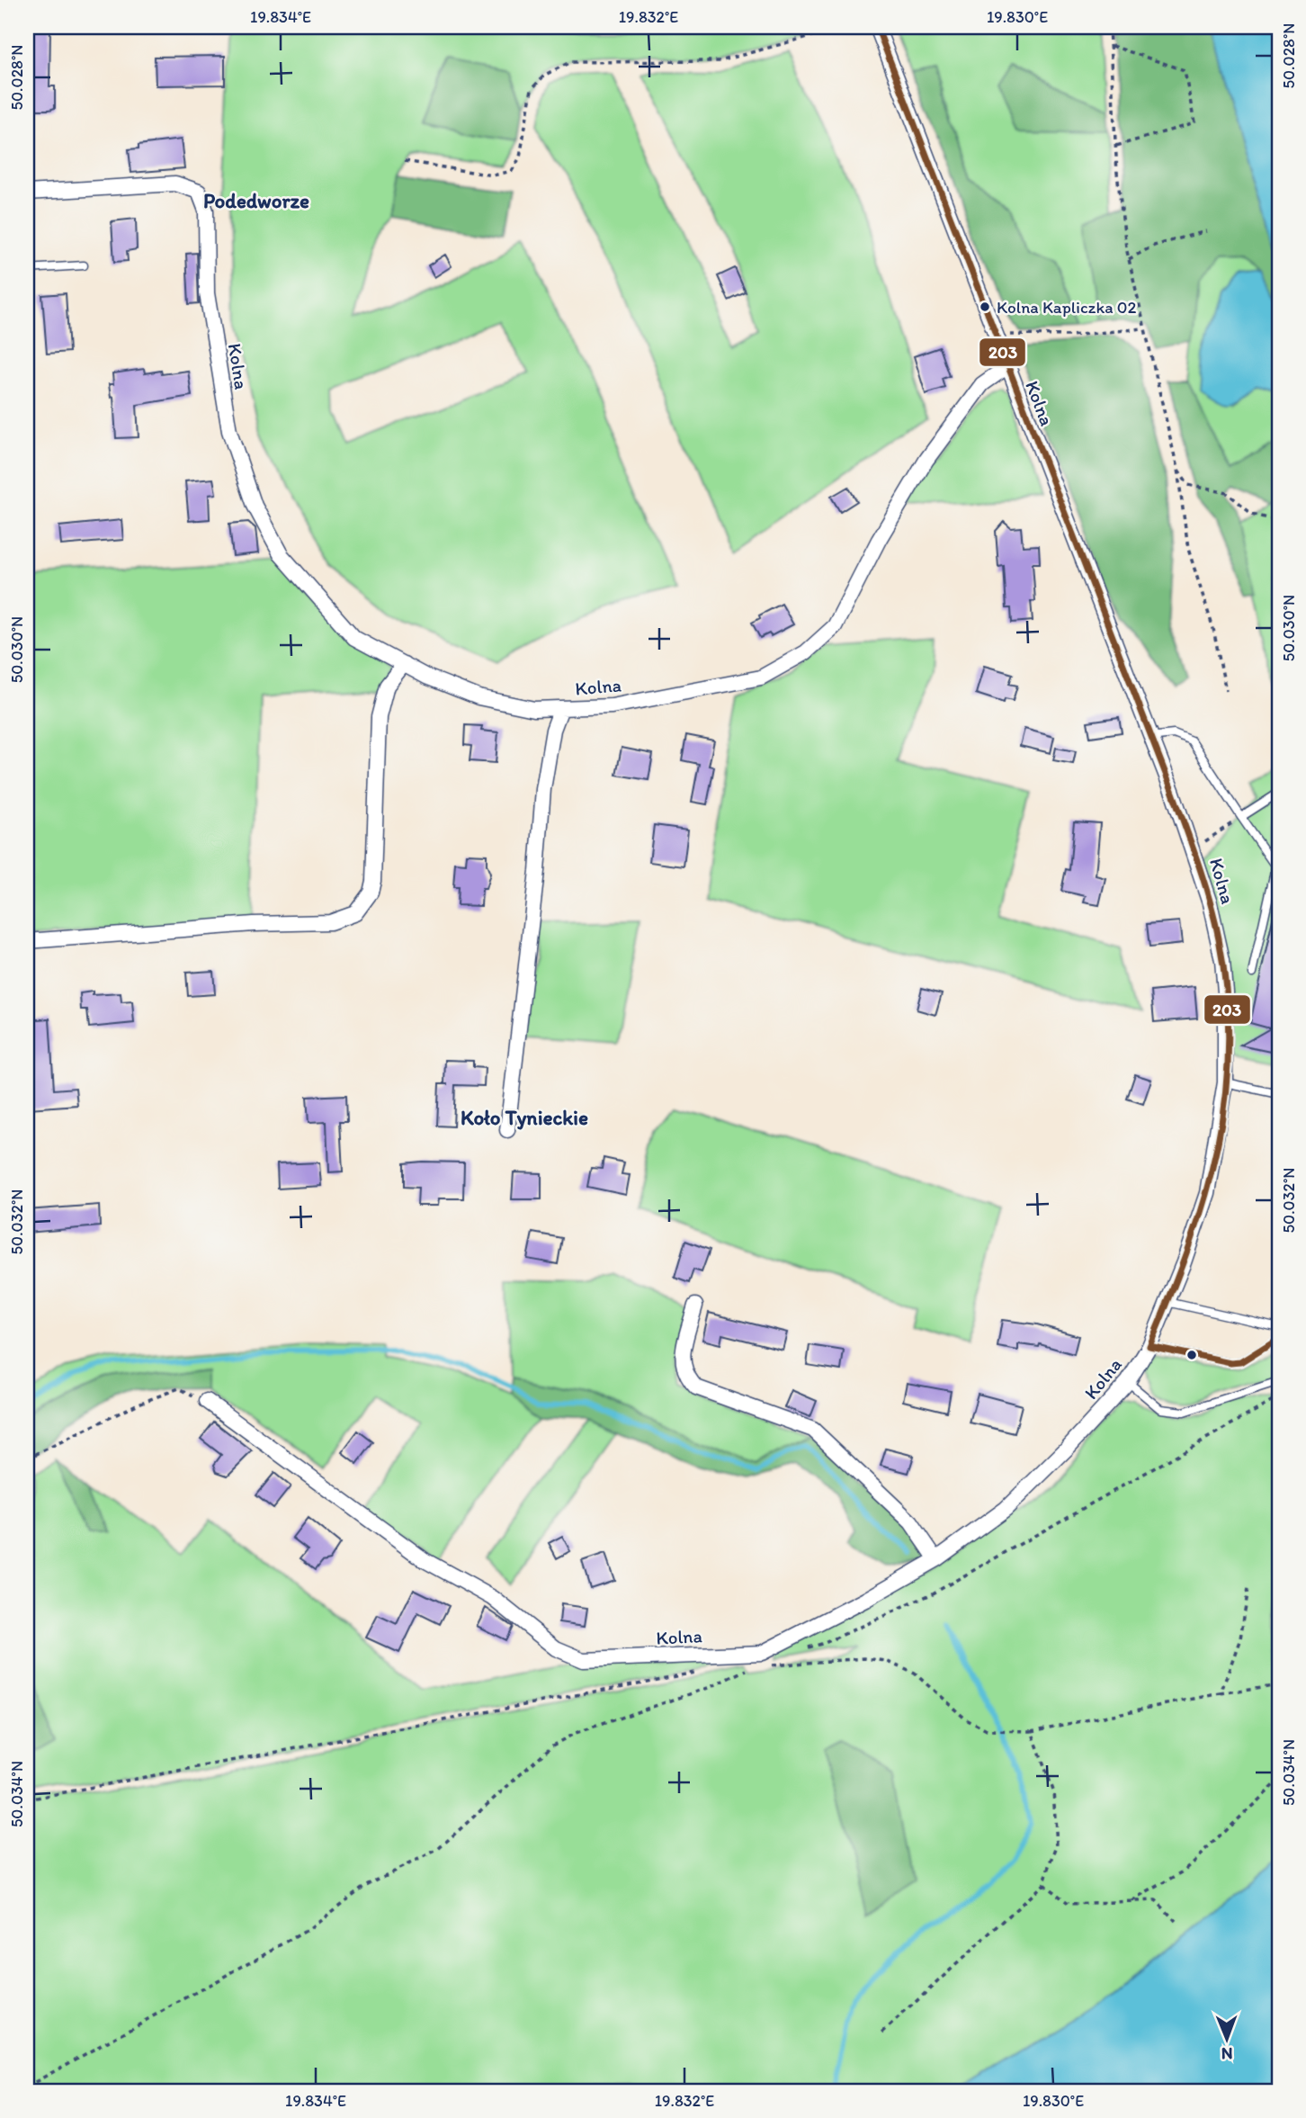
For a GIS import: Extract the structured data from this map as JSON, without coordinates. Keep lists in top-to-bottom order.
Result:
{
  "streets": {
    "street": ["Kolna"]
  },
  "districts": ["Podedworze", "Koło Tynieckie"],
  "places": ["Kolna Kapliczka 02"],
  "lines": ["transit line 203"],
  "north": "bottom",
  "coordinates": [
    "19.834°E",
    "19.832°E",
    "19.830°E",
    "50.028°N",
    "50.030°N",
    "50.032°N",
    "50.034°N"
  ]
}
